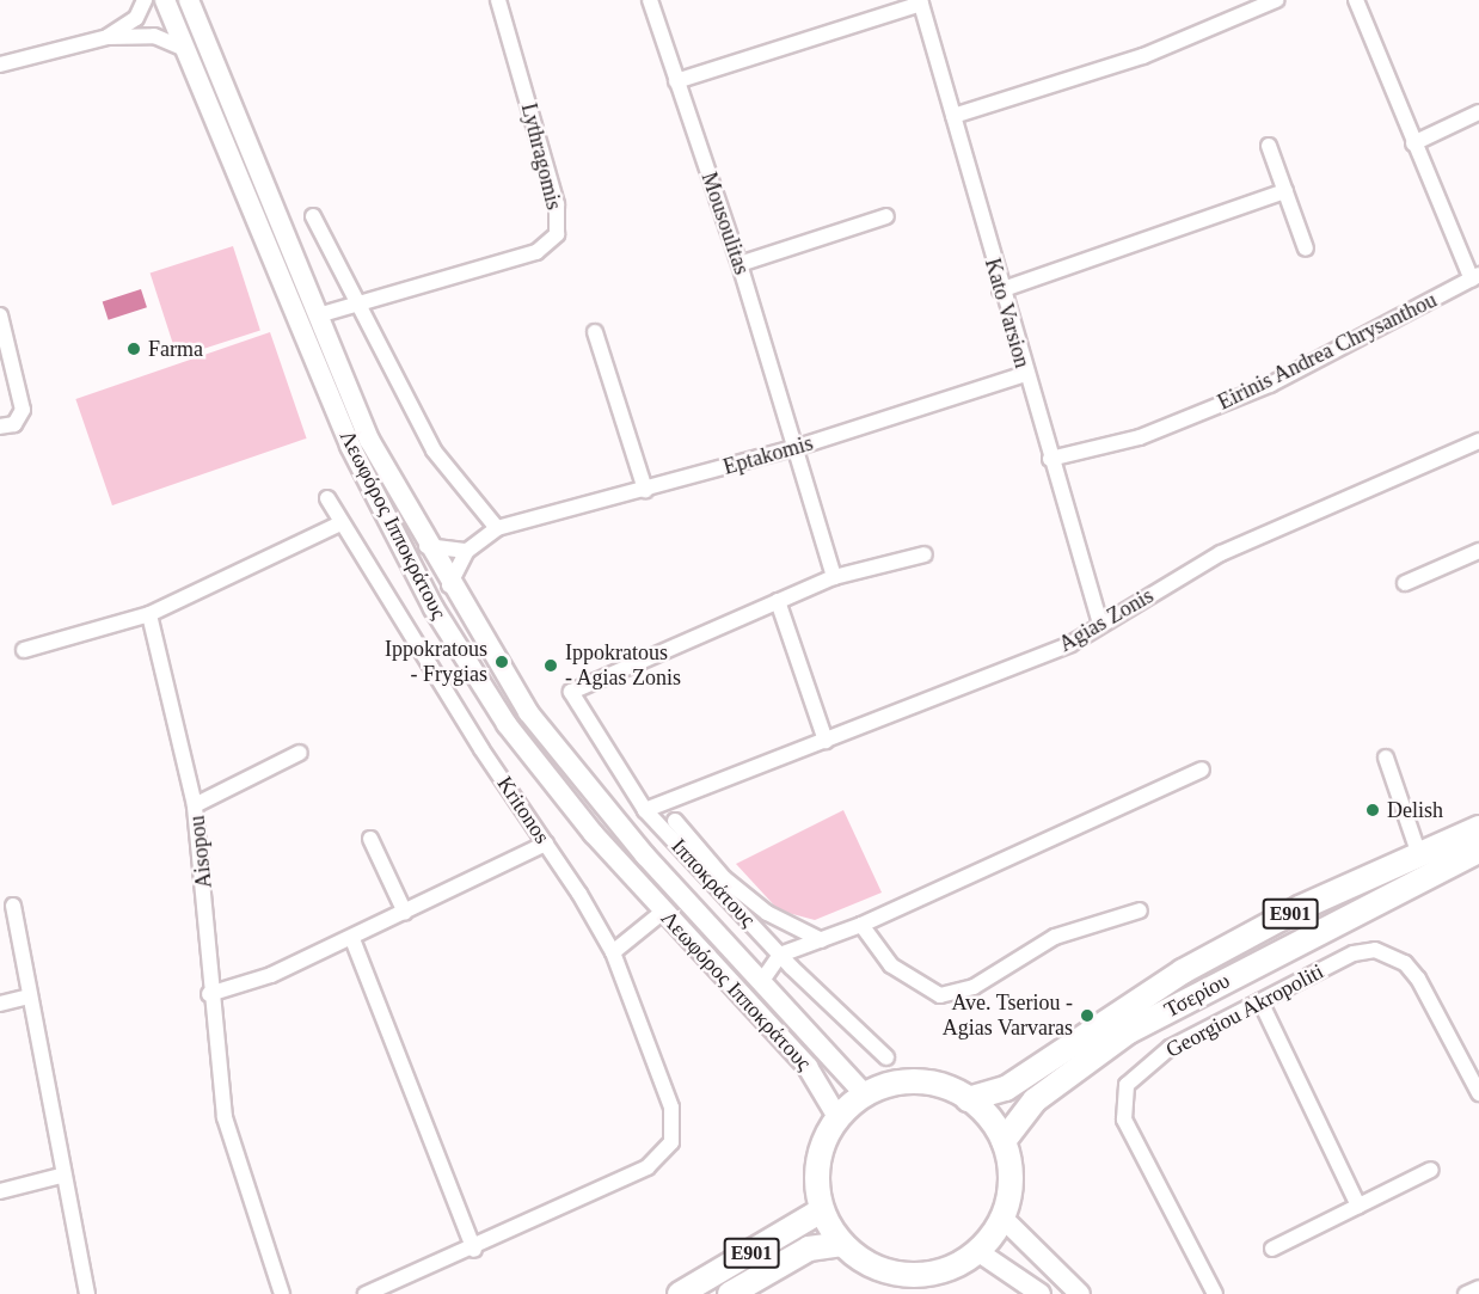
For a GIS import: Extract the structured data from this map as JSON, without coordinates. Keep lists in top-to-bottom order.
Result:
{
  "streets": {
    "main road": ["Λεωφόρος Ιπποκράτους", "E901", "Τσερίου"],
    "street": [
      "Lythragomis",
      "Mousoulitas",
      "Kato Varsion",
      "Eirinis Andrea Chrysanthou",
      "Eptakomis",
      "Agias Zonis",
      "Kritonos",
      "Aisopou",
      "Ιπποκράτους",
      "Georgiou Akropoliti"
    ]
  },
  "crossings": [
    ["Lythragomis", "Λεωφόρος Ιπποκράτους"],
    ["Mousoulitas", "Eptakomis"],
    ["Kato Varsion", "Eirinis Andrea Chrysanthou"],
    ["Kato Varsion", "Eptakomis"],
    ["Kato Varsion", "Agias Zonis"],
    ["Λεωφόρος Ιπποκράτους", "E901"],
    ["Λεωφόρος Ιπποκράτους", "Τσερίου"],
    ["Agias Zonis", "Ιπποκράτους"],
    ["E901", "Τσερίου"]
  ],
  "places": [
    "Farma",
    "Ippokratous - Frygias",
    "Ippokratous - Agias Zonis",
    "Delish",
    "Ave. Tseriou - Agias Varvaras"
  ]
}
